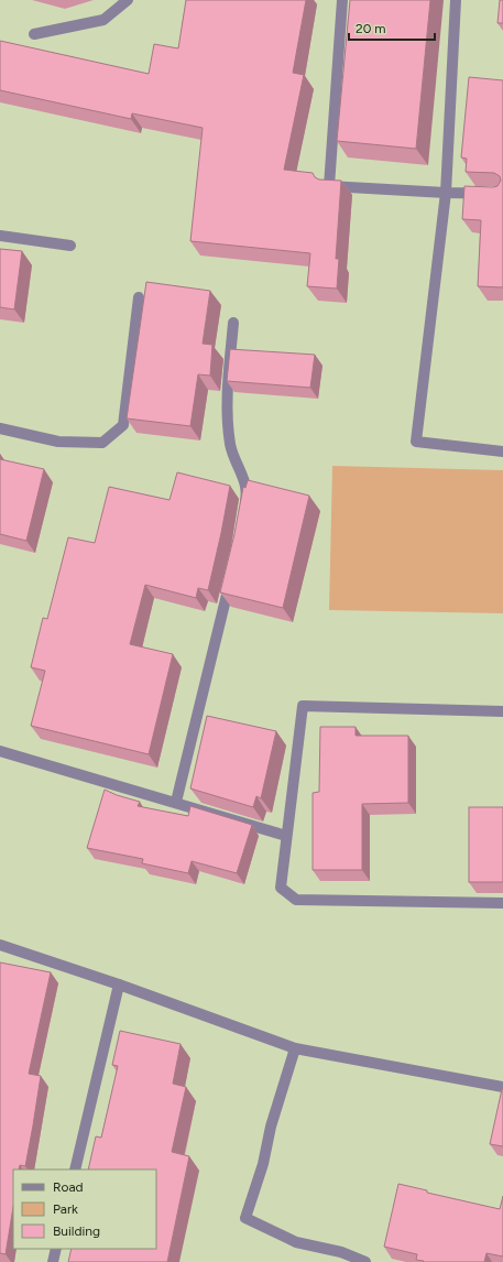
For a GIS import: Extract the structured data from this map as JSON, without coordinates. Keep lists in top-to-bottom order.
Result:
{
  "legend": ["Road", "Park", "Building"],
  "scale_bar": "20 m"
}
